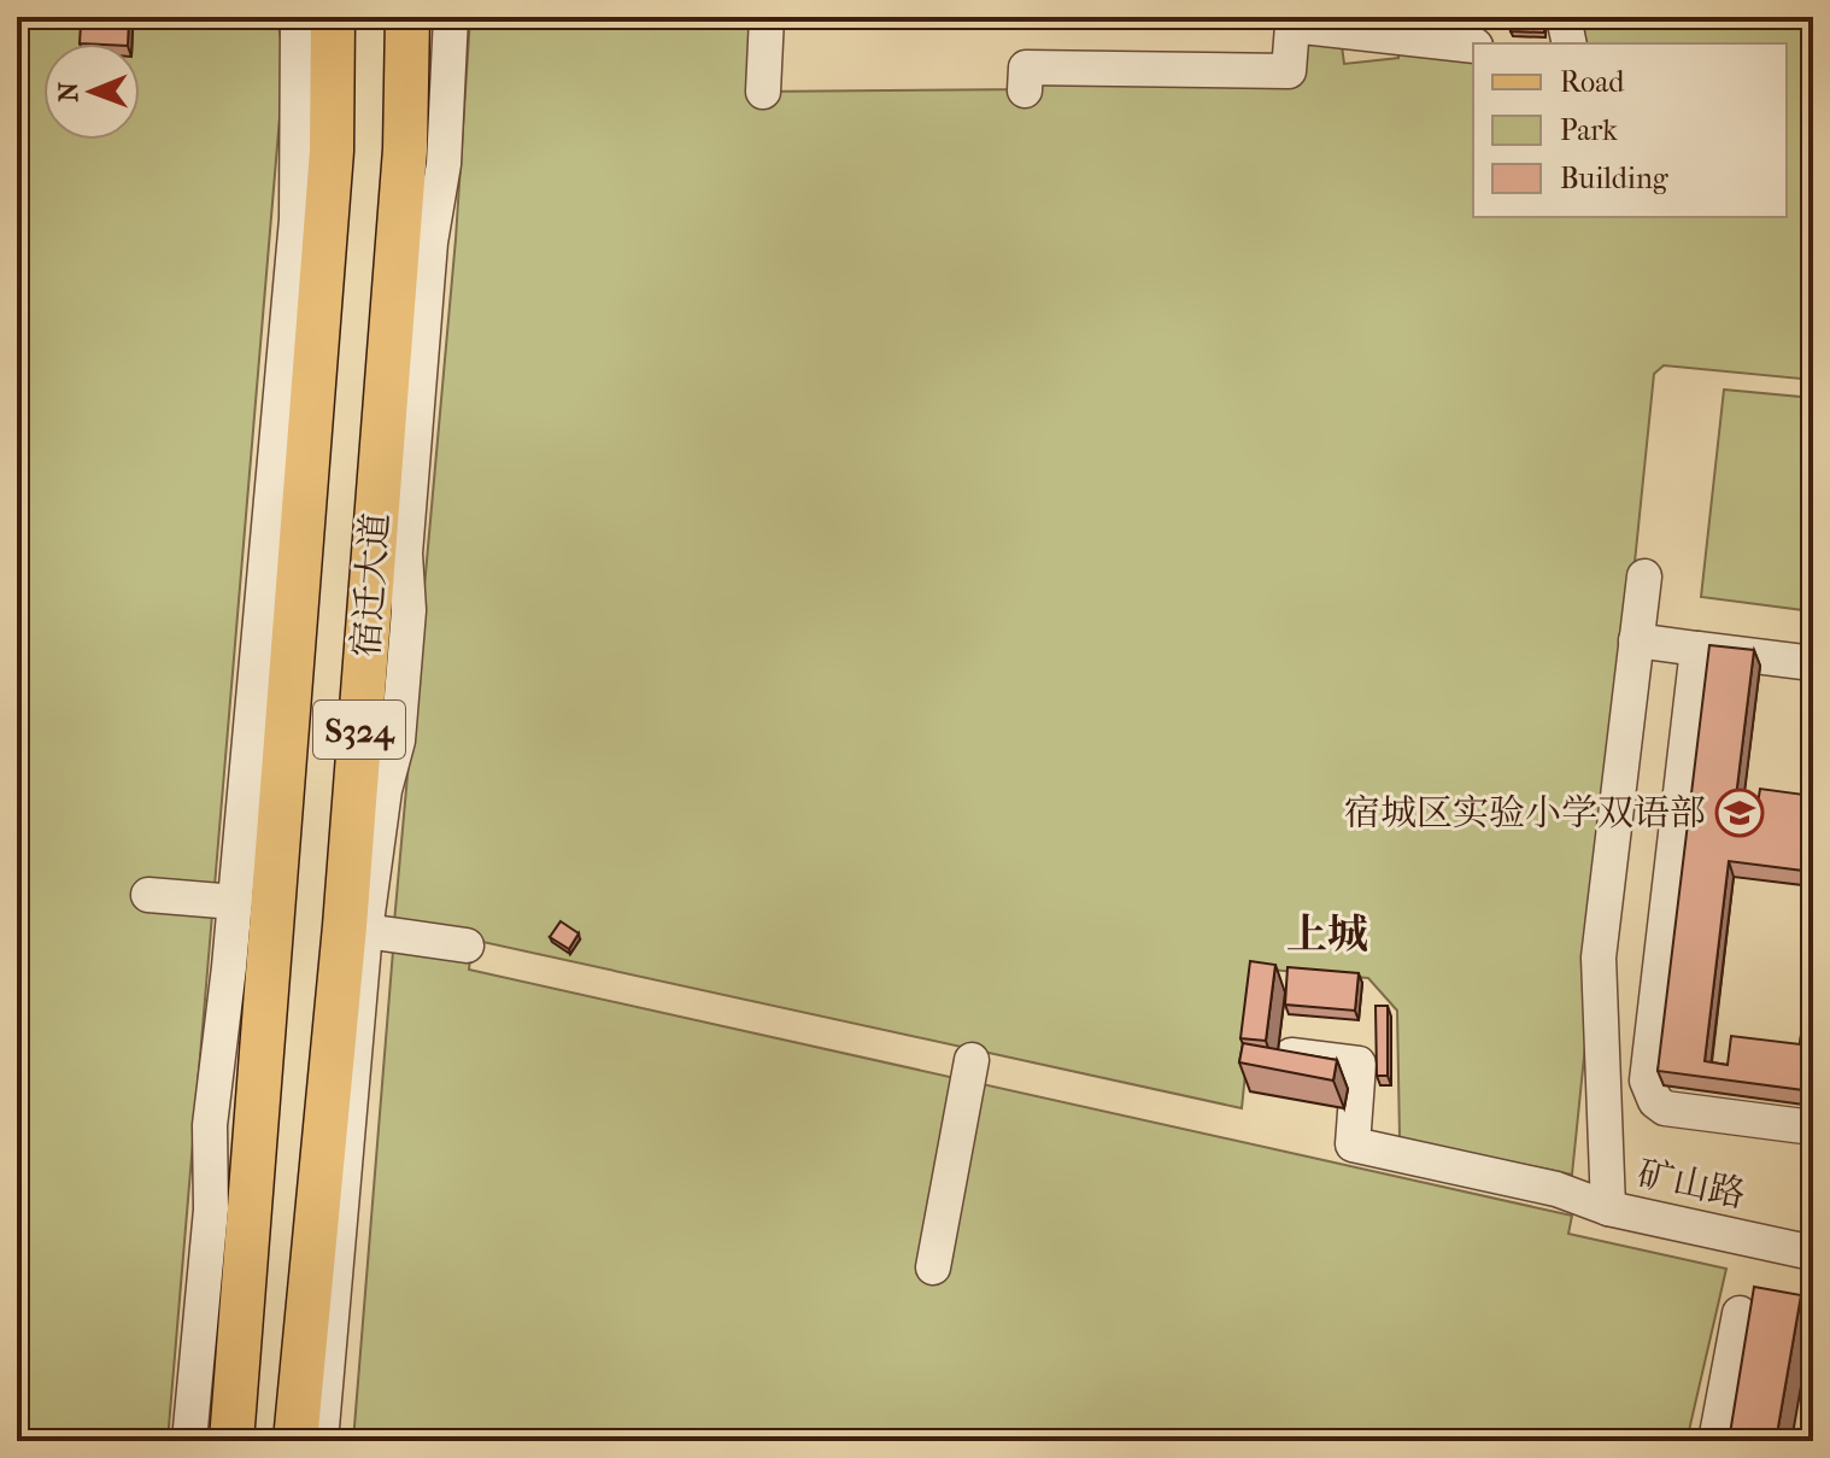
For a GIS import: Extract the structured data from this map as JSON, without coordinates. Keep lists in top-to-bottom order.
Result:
{
  "streets": {
    "main road": ["宿迁大道", "S324"],
    "street": ["矿山路"]
  },
  "districts": ["上城"],
  "places": {
    "school or university": ["宿城区实验小学双语部"]
  },
  "legend": ["Road", "Park", "Building"],
  "north": "left"
}
